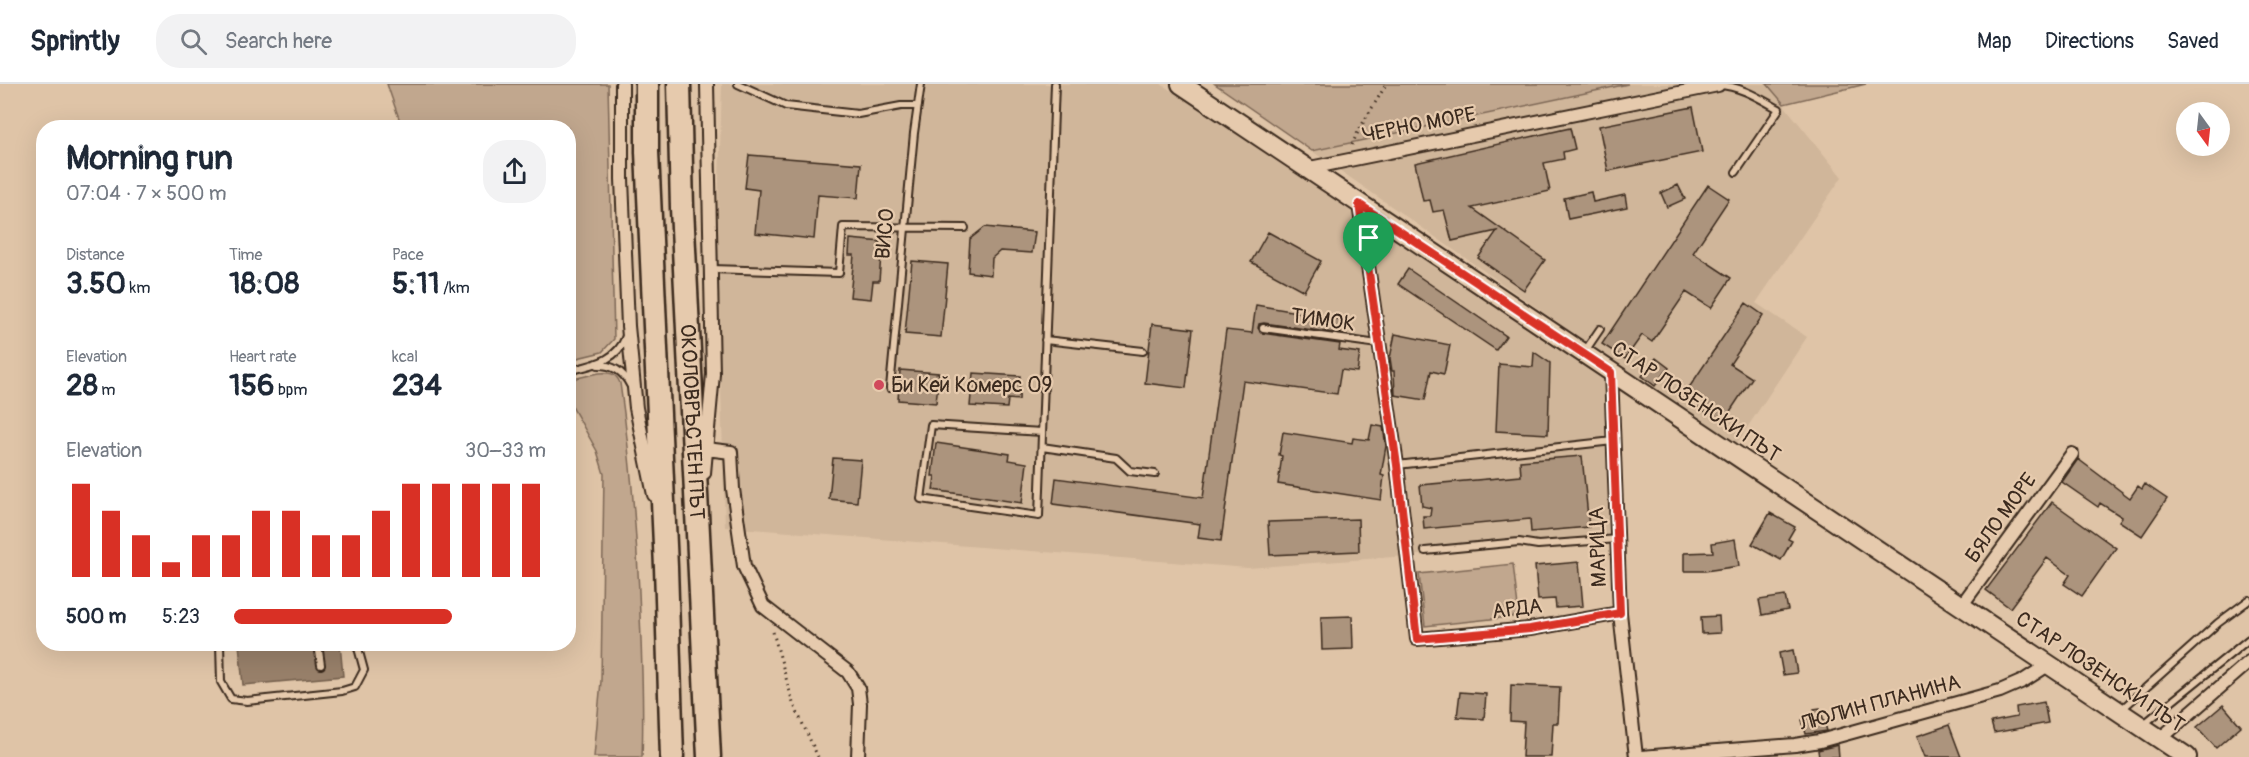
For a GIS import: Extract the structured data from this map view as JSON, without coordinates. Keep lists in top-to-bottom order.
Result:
{
  "streets": {
    "highway": ["ОКОЛОВРЪСТЕН ПЪТ"],
    "street": [
      "ЧЕРНО МОРЕ",
      "СТАР ЛОЗЕНСКИ ПЪТ",
      "БЯЛО МОРЕ",
      "МАРИЦА",
      "АРДА",
      "ЛЮЛИН ПЛАНИНА"
    ],
    "lane": ["ВИСО", "ТИМОК"]
  },
  "crossings": [
    ["ЧЕРНО МОРЕ", "СТАР ЛОЗЕНСКИ ПЪТ"],
    ["СТАР ЛОЗЕНСКИ ПЪТ", "БЯЛО МОРЕ"],
    ["СТАР ЛОЗЕНСКИ ПЪТ", "МАРИЦА"],
    ["СТАР ЛОЗЕНСКИ ПЪТ", "ЛЮЛИН ПЛАНИНА"],
    ["МАРИЦА", "АРДА"]
  ],
  "places": ["Би Кей Комерс 09"],
  "north": "bottom",
  "page": {
    "header": "Sprintly",
    "search": "Search here",
    "nav": ["Map", "Directions", "Saved"],
    "heading": ["Morning run", "07:04 · 7 × 500 m"],
    "stats": [
      ["Distance", "3.50 km"],
      ["Time", "18:08"],
      ["Pace", "5:11 /km"],
      ["Elevation", "28 m"],
      ["Heart rate", "156 bpm"],
      ["kcal", "234"]
    ],
    "chart": ["Elevation", "30–33 m"],
    "list": [
      {
        "name": "500 m",
        "note": "5:23"
      }
    ]
  }
}
